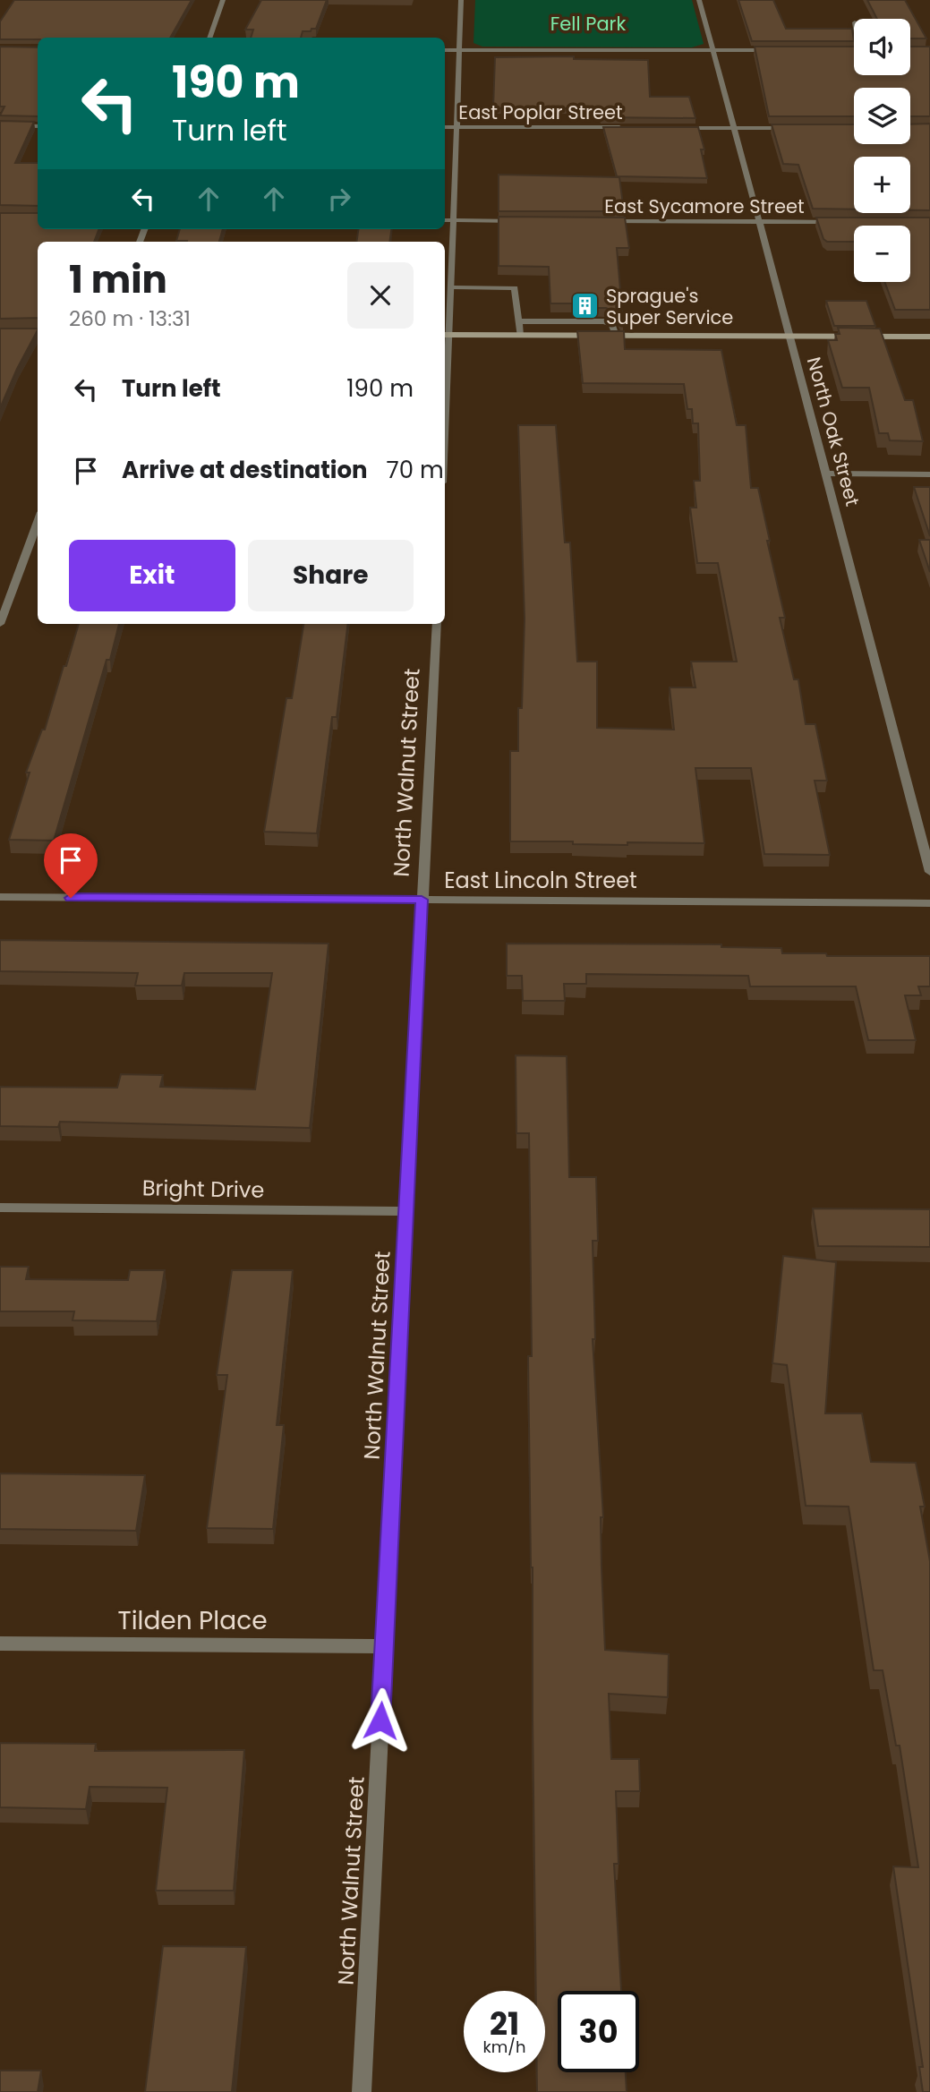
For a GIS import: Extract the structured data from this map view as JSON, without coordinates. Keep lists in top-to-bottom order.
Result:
{
  "streets": {
    "street": [
      "East Poplar Street",
      "East Sycamore Street",
      "North Oak Street",
      "North Walnut Street",
      "East Lincoln Street",
      "Bright Drive",
      "Tilden Place"
    ]
  },
  "crossings": [
    ["East Sycamore Street", "North Oak Street"],
    ["North Walnut Street", "East Lincoln Street"],
    ["North Walnut Street", "Bright Drive"],
    ["North Walnut Street", "Tilden Place"]
  ],
  "parks": ["Fell Park"],
  "places": {
    "building": ["Sprague's Super Service"]
  },
  "page": {
    "map_buttons": ["+", "−"],
    "turn": ["190 m", "Turn left"],
    "heading": ["1 min", "260 m · 13:31"],
    "list": [
      {
        "name": "Turn left",
        "value": "190 m"
      },
      {
        "name": "Arrive at destination",
        "value": "70 m"
      }
    ],
    "buttons": ["Exit", "Share"],
    "speed": "21 km/h",
    "limit": "30"
  }
}
